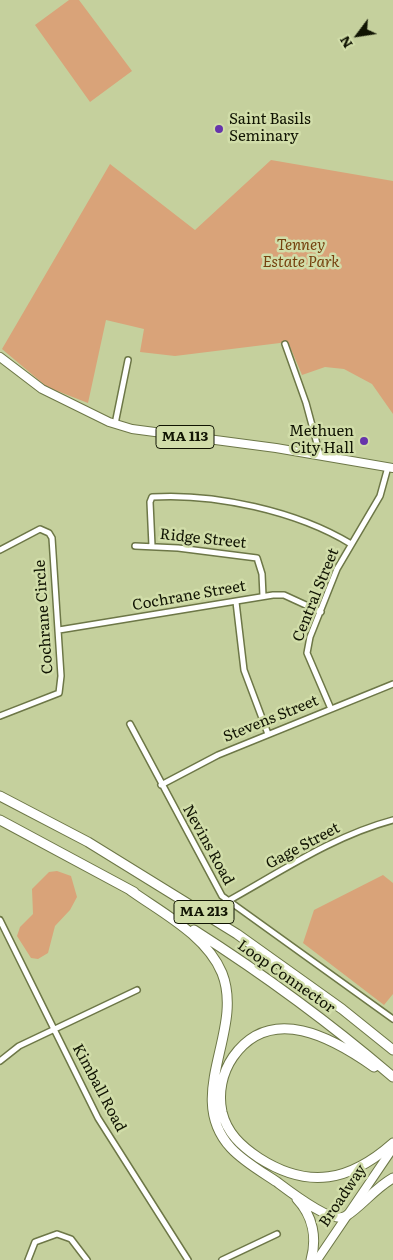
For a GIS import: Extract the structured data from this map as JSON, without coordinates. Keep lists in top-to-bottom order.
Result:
{
  "streets": {
    "highway": ["MA 213", "Loop Connector"],
    "main road": ["MA 113", "Broadway"],
    "street": [
      "Ridge Street",
      "Central Street",
      "Cochrane Street",
      "Cochrane Circle",
      "Stevens Street",
      "Nevins Road",
      "Gage Street",
      "Kimball Road"
    ]
  },
  "crossings": [
    ["MA 113", "Central Street"],
    ["Ridge Street", "Cochrane Street"],
    ["Central Street", "Cochrane Street"],
    ["Central Street", "Stevens Street"],
    ["Cochrane Street", "Cochrane Circle"],
    ["Stevens Street", "Nevins Road"],
    ["Nevins Road", "Gage Street"]
  ],
  "parks": ["Tenney Estate Park"],
  "places": ["Saint Basils Seminary", "Methuen City Hall"],
  "north": "bottom left"
}
